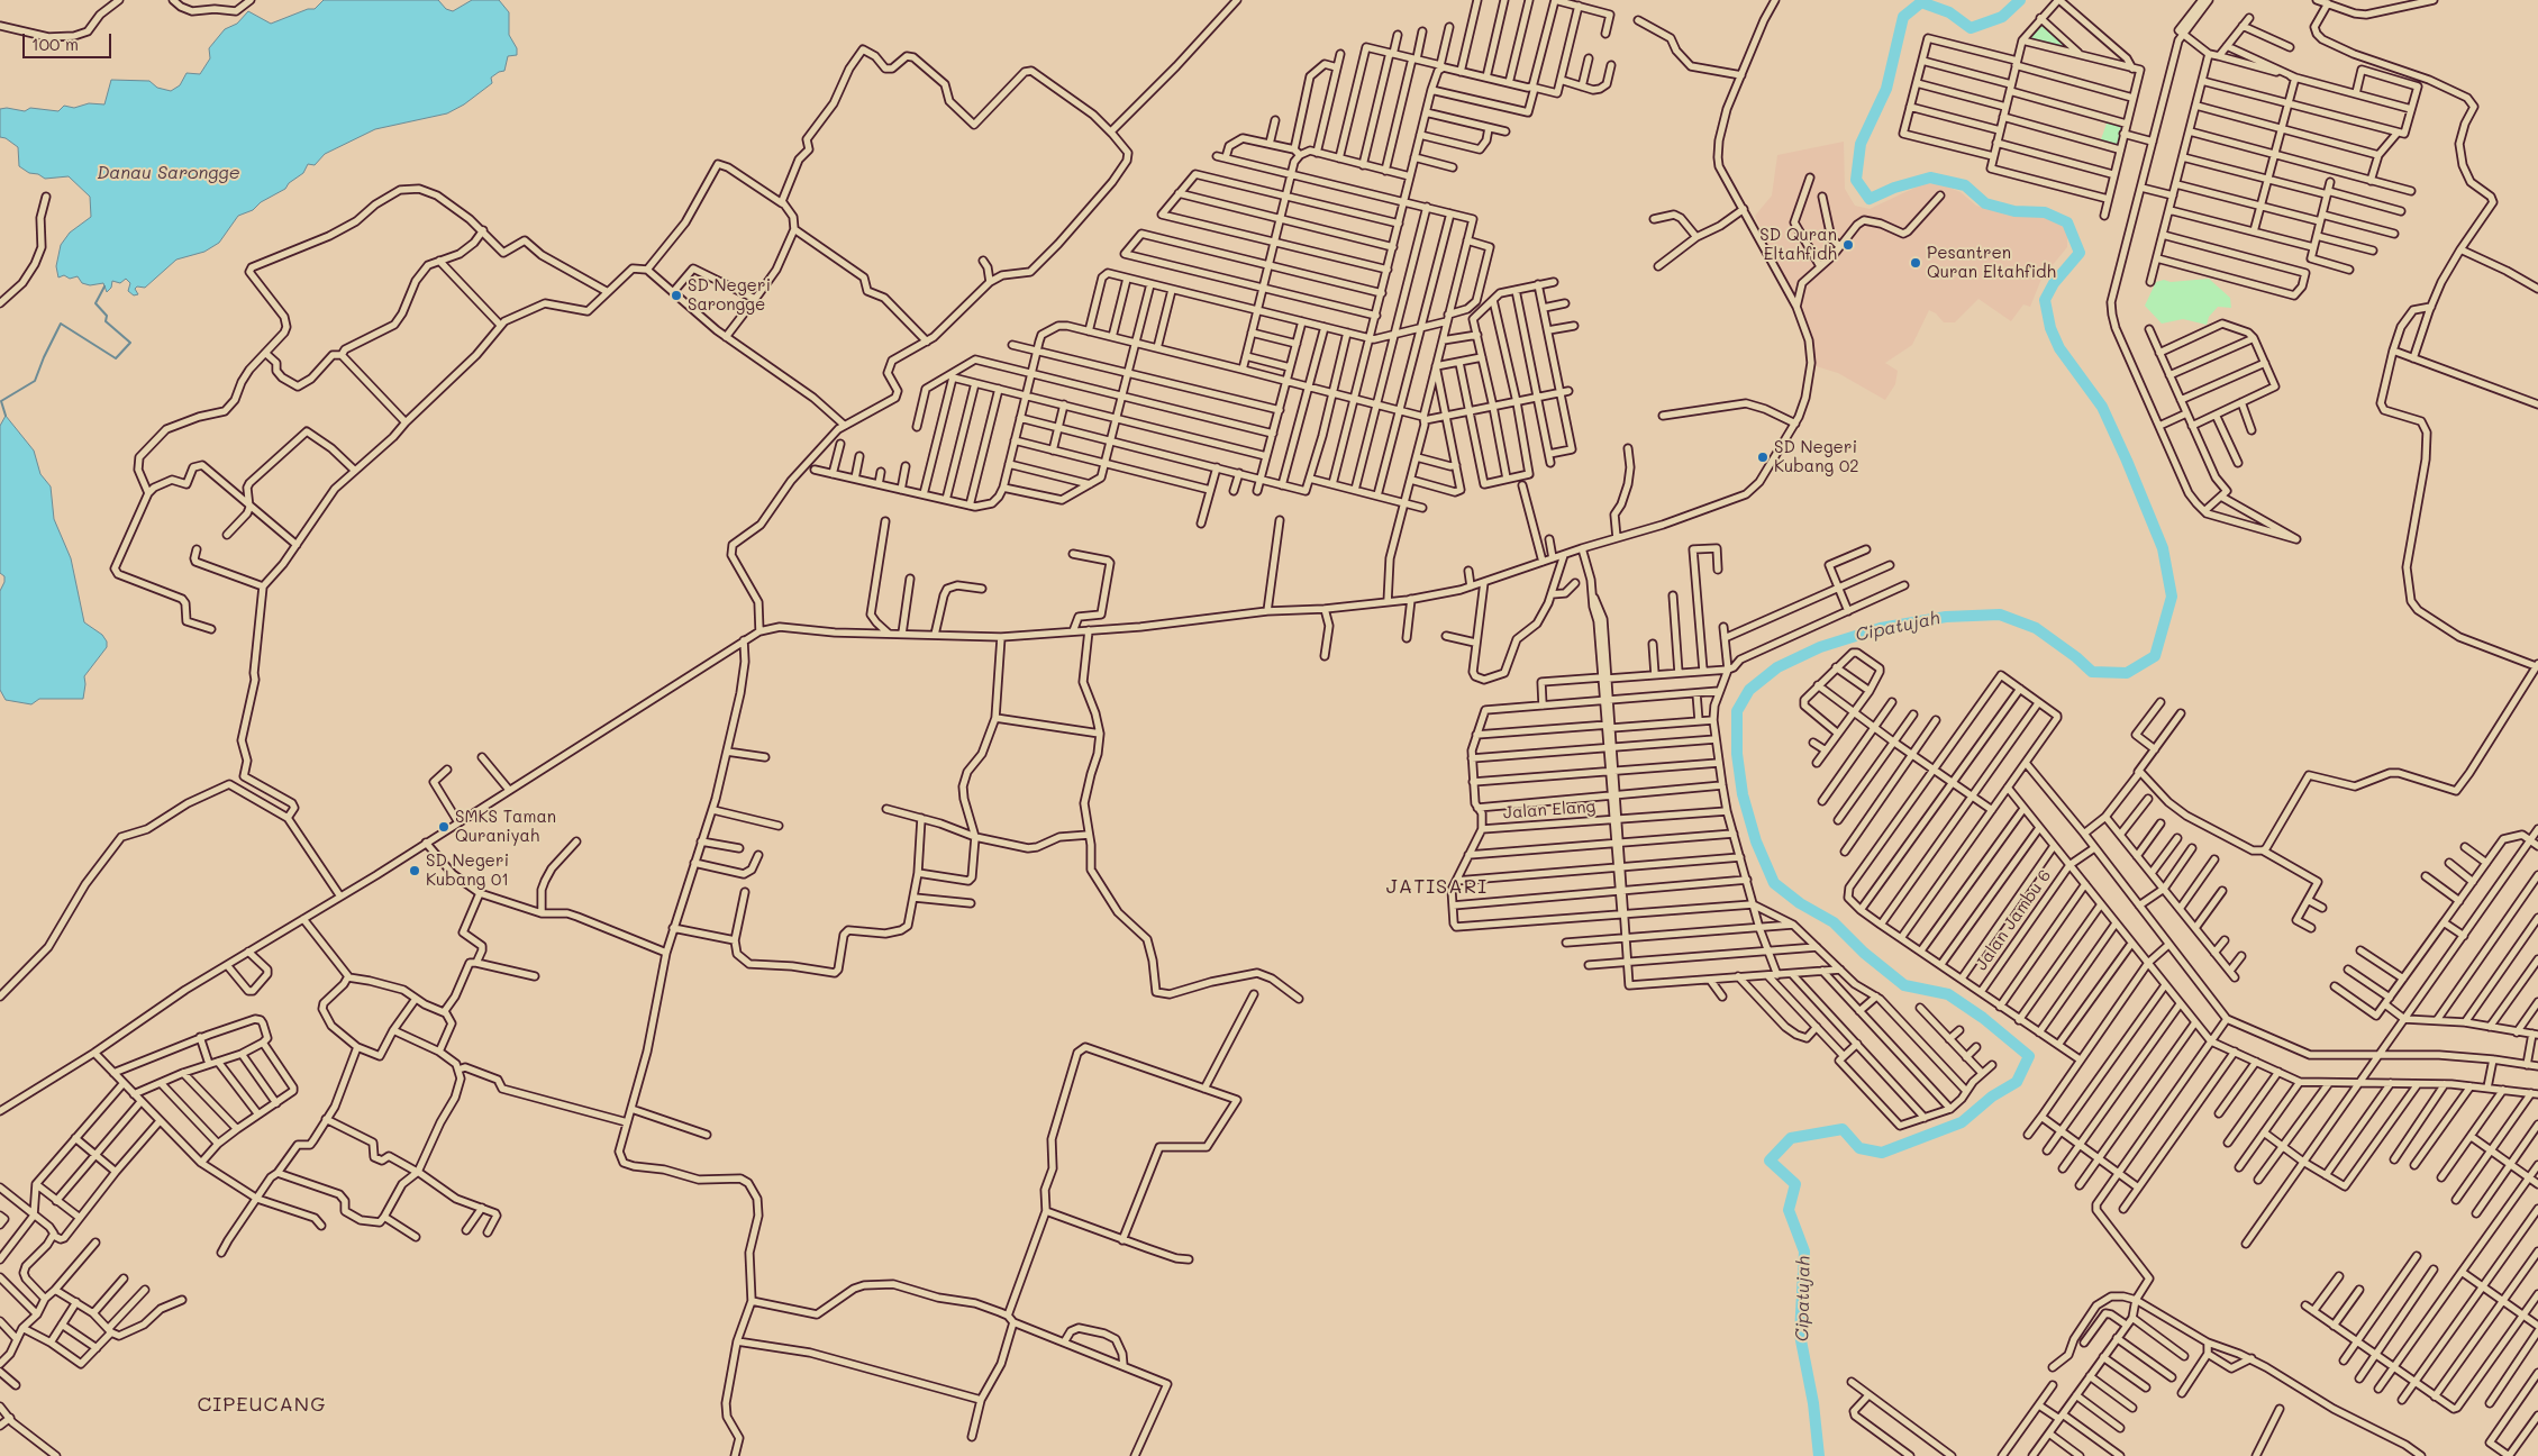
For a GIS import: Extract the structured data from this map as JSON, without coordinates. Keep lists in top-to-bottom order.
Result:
{
  "streets": {
    "street": ["Jalan Elang", "Jalan Jambu 6"]
  },
  "districts": ["JATISARI", "CIPEUCANG"],
  "water": ["Danau Sarongge", "Cipatujah"],
  "places": [
    "SD Quran Eltahfidh",
    "Pesantren Quran Eltahfidh",
    "SD Negeri Sarongge",
    "SD Negeri Kubang 02",
    "SMKS Taman Quraniyah",
    "SD Negeri Kubang 01"
  ],
  "scale_bar": "100 m"
}
